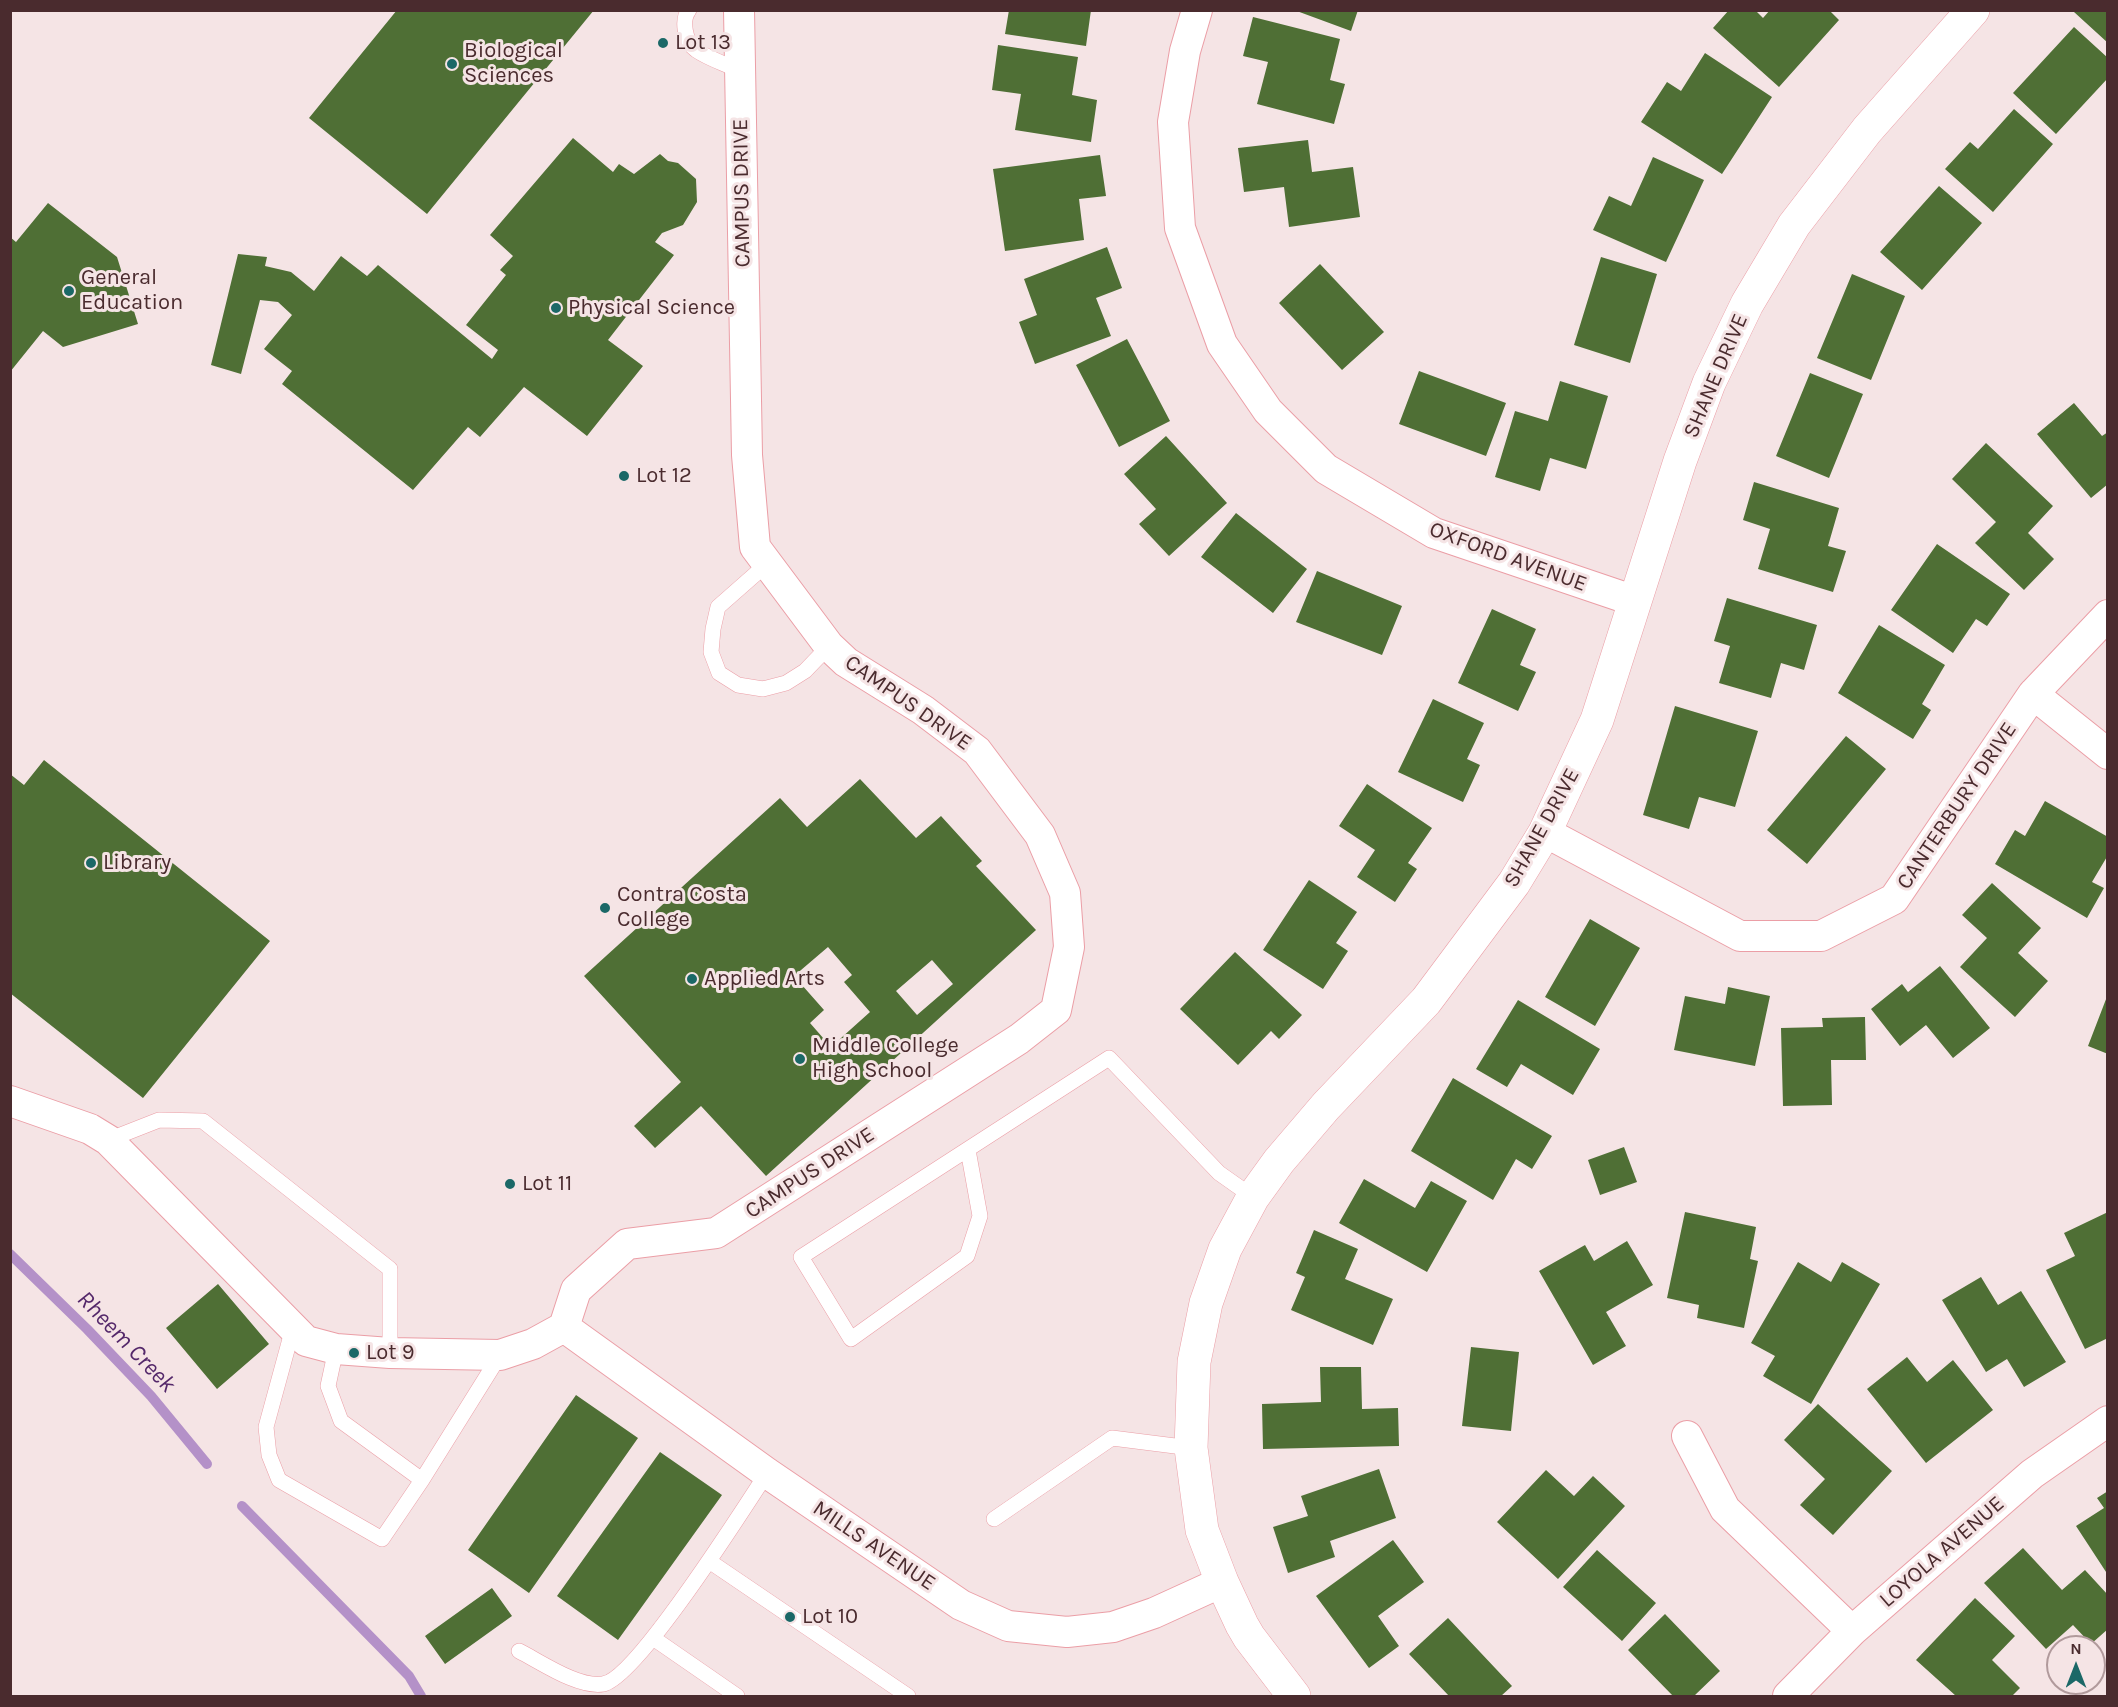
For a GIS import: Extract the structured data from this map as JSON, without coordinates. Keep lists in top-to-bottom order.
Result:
{
  "streets": {
    "street": [
      "CAMPUS DRIVE",
      "SHANE DRIVE",
      "OXFORD AVENUE",
      "CANTERBURY DRIVE",
      "MILLS AVENUE",
      "LOYOLA AVENUE"
    ]
  },
  "crossings": [
    ["CAMPUS DRIVE", "MILLS AVENUE"],
    ["SHANE DRIVE", "OXFORD AVENUE"],
    ["SHANE DRIVE", "CANTERBURY DRIVE"],
    ["SHANE DRIVE", "MILLS AVENUE"]
  ],
  "water": ["Rheem Creek"],
  "places": [
    "Lot 13",
    "Biological Sciences",
    "General Education",
    "Physical Science",
    "Lot 12",
    "Library",
    "Contra Costa College",
    "Applied Arts",
    "Middle College High School",
    "Lot 11",
    "Lot 9",
    "Lot 10"
  ],
  "north": "top"
}
